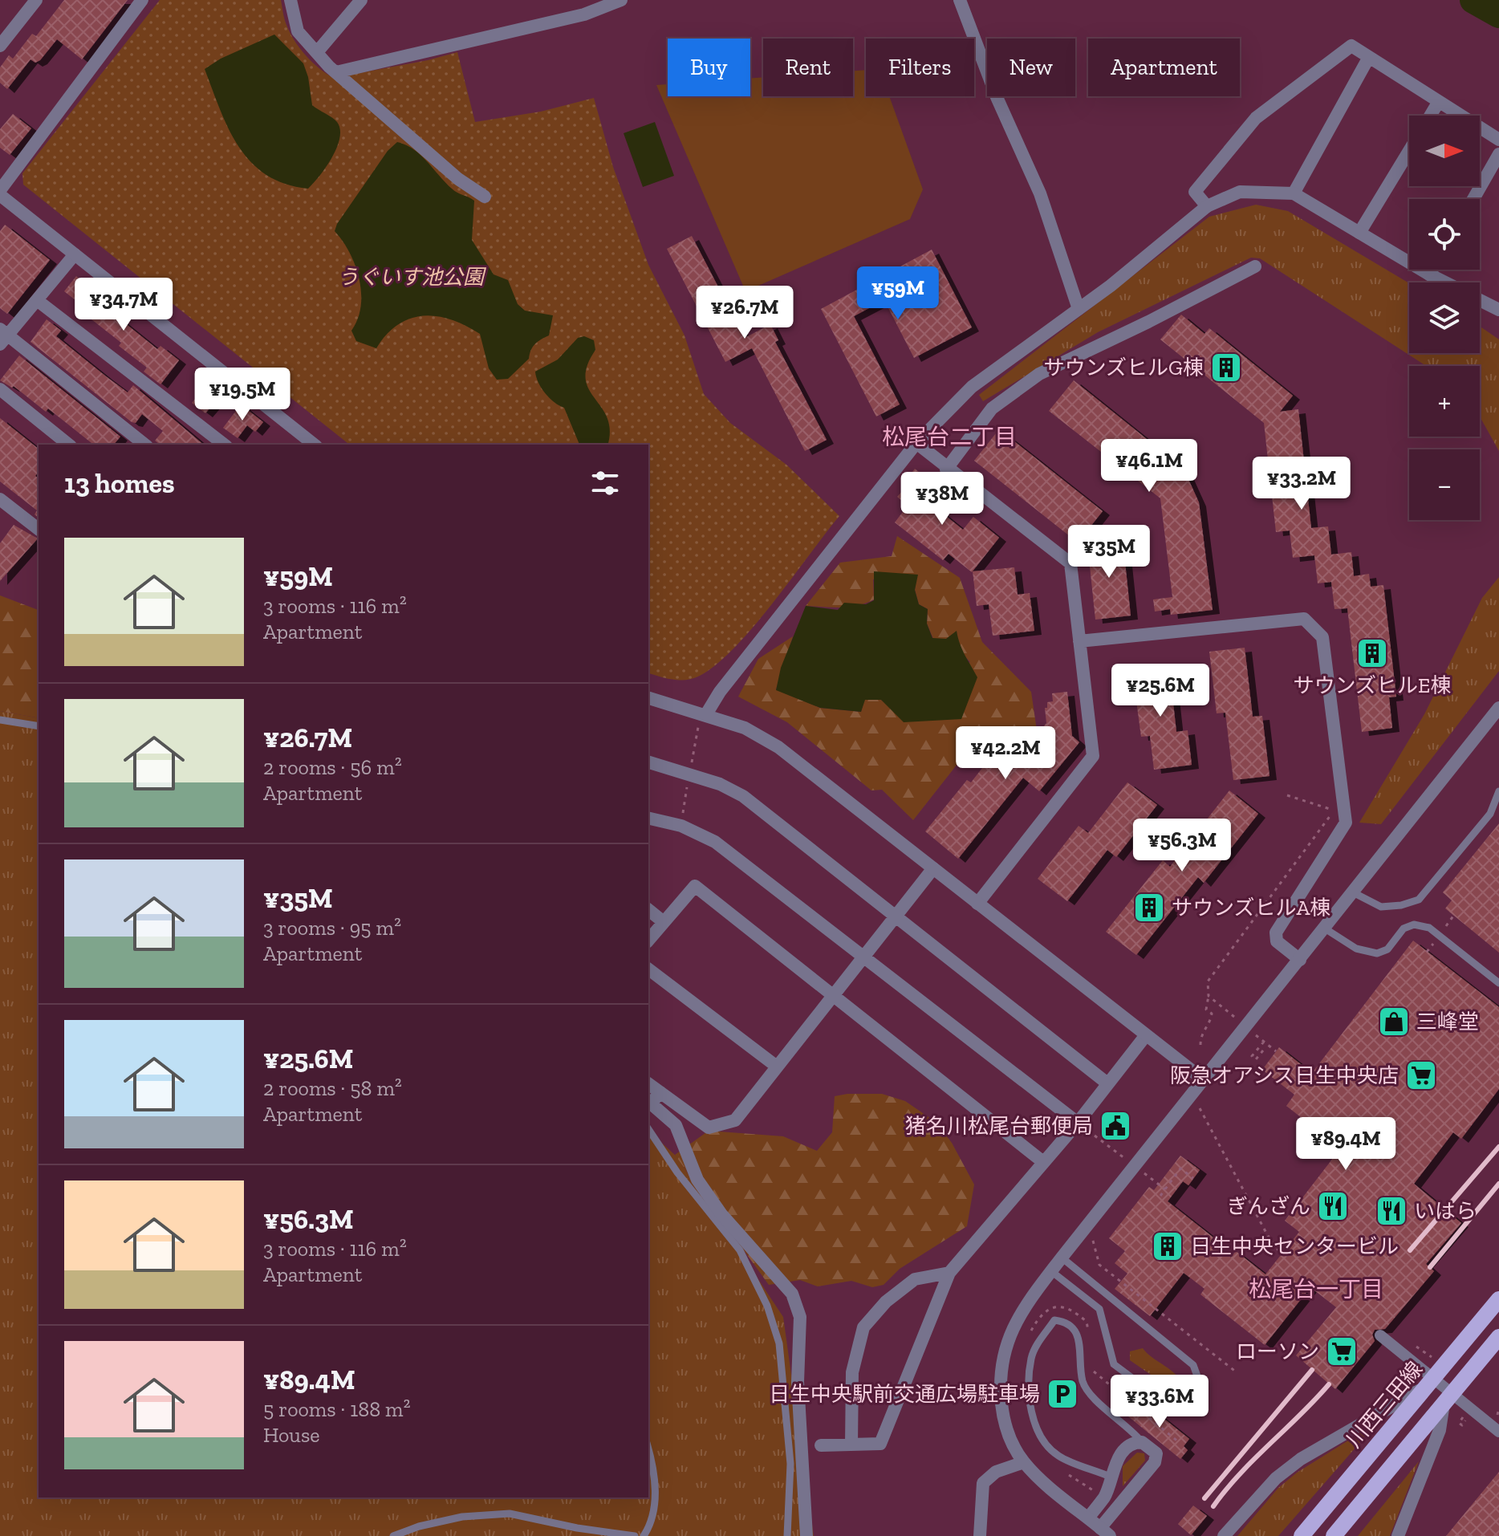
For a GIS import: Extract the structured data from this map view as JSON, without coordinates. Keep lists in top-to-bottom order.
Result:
{
  "streets": {
    "main road": ["川西三田線"]
  },
  "districts": ["松尾台二丁目", "松尾台一丁目"],
  "parks": ["うぐいす池公園"],
  "places": {
    "building": [
      "サウンズヒルG棟",
      "サウンズヒルE棟",
      "サウンズヒルA棟",
      "日生中央センタービル"
    ],
    "shop": ["三峰堂"],
    "supermarket": ["阪急オアシス日生中央店", "ローソン"],
    "public building": ["猪名川松尾台郵便局"],
    "restaurant": ["ぎんざん", "いはら"],
    "parking": ["日生中央駅前交通広場駐車場"]
  },
  "north": "right",
  "page": {
    "chip": [
      "Buy",
      "Rent",
      "Filters",
      "New",
      "Apartment"
    ],
    "map_buttons": ["+", "−"],
    "price": [
      "¥59M",
      "¥34.7M",
      "¥26.7M",
      "¥19.5M",
      "¥46.1M",
      "¥33.2M",
      "¥38M",
      "¥35M",
      "¥25.6M",
      "¥42.2M",
      "¥56.3M",
      "¥89.4M",
      "¥33.6M"
    ],
    "heading": "13 homes",
    "list": [
      {
        "name": "¥59M",
        "note": "3 rooms · 116 m² · Apartment"
      },
      {
        "name": "¥26.7M",
        "note": "2 rooms · 56 m² · Apartment"
      },
      {
        "name": "¥35M",
        "note": "3 rooms · 95 m² · Apartment"
      },
      {
        "name": "¥25.6M",
        "note": "2 rooms · 58 m² · Apartment"
      },
      {
        "name": "¥56.3M",
        "note": "3 rooms · 116 m² · Apartment"
      },
      {
        "name": "¥89.4M",
        "note": "5 rooms · 188 m² · House"
      }
    ]
  }
}
